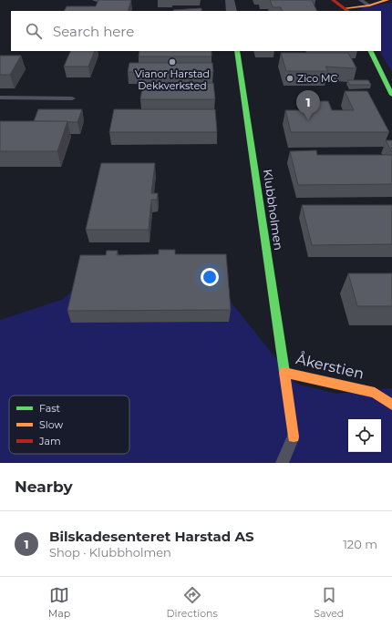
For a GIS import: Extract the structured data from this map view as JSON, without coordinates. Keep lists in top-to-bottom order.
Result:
{
  "streets": {
    "street": ["Klubbholmen", "Åkerstien"]
  },
  "crossings": [
    ["Klubbholmen", "Åkerstien"]
  ],
  "places": ["Vianor Harstad Dekkverksted", "Zico MC"],
  "legend": ["Fast", "Slow", "Jam"],
  "page": {
    "search": "Search here",
    "pins": "1",
    "heading": "Nearby",
    "list": [
      {
        "mark": "1",
        "name": "Bilskadesenteret Harstad AS",
        "note": "Shop · Klubbholmen",
        "value": "120 m"
      }
    ],
    "nav": ["Map", "Directions", "Saved"]
  }
}
